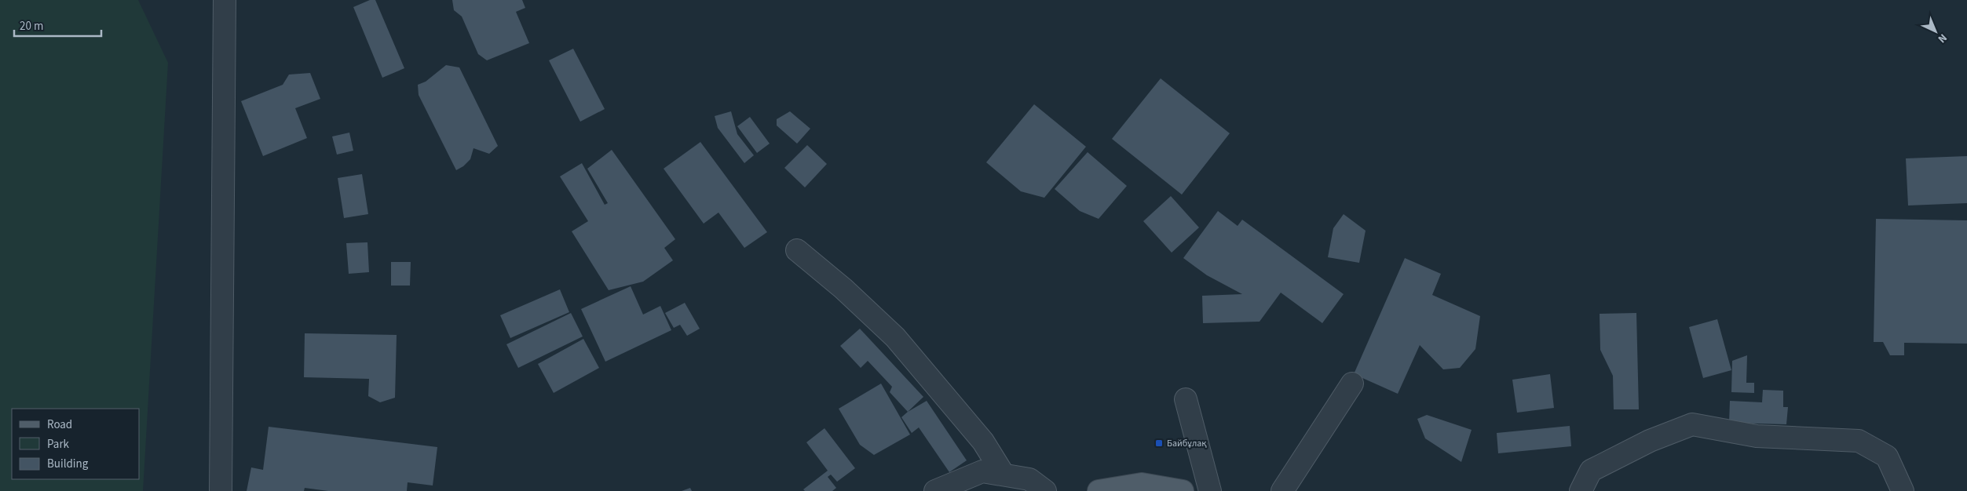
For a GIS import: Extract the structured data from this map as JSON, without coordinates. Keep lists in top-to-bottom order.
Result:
{
  "places": {
    "transit": ["Байбұлақ"]
  },
  "legend": ["Road", "Park", "Building"],
  "scale_bar": "20 m",
  "north": "bottom right"
}
